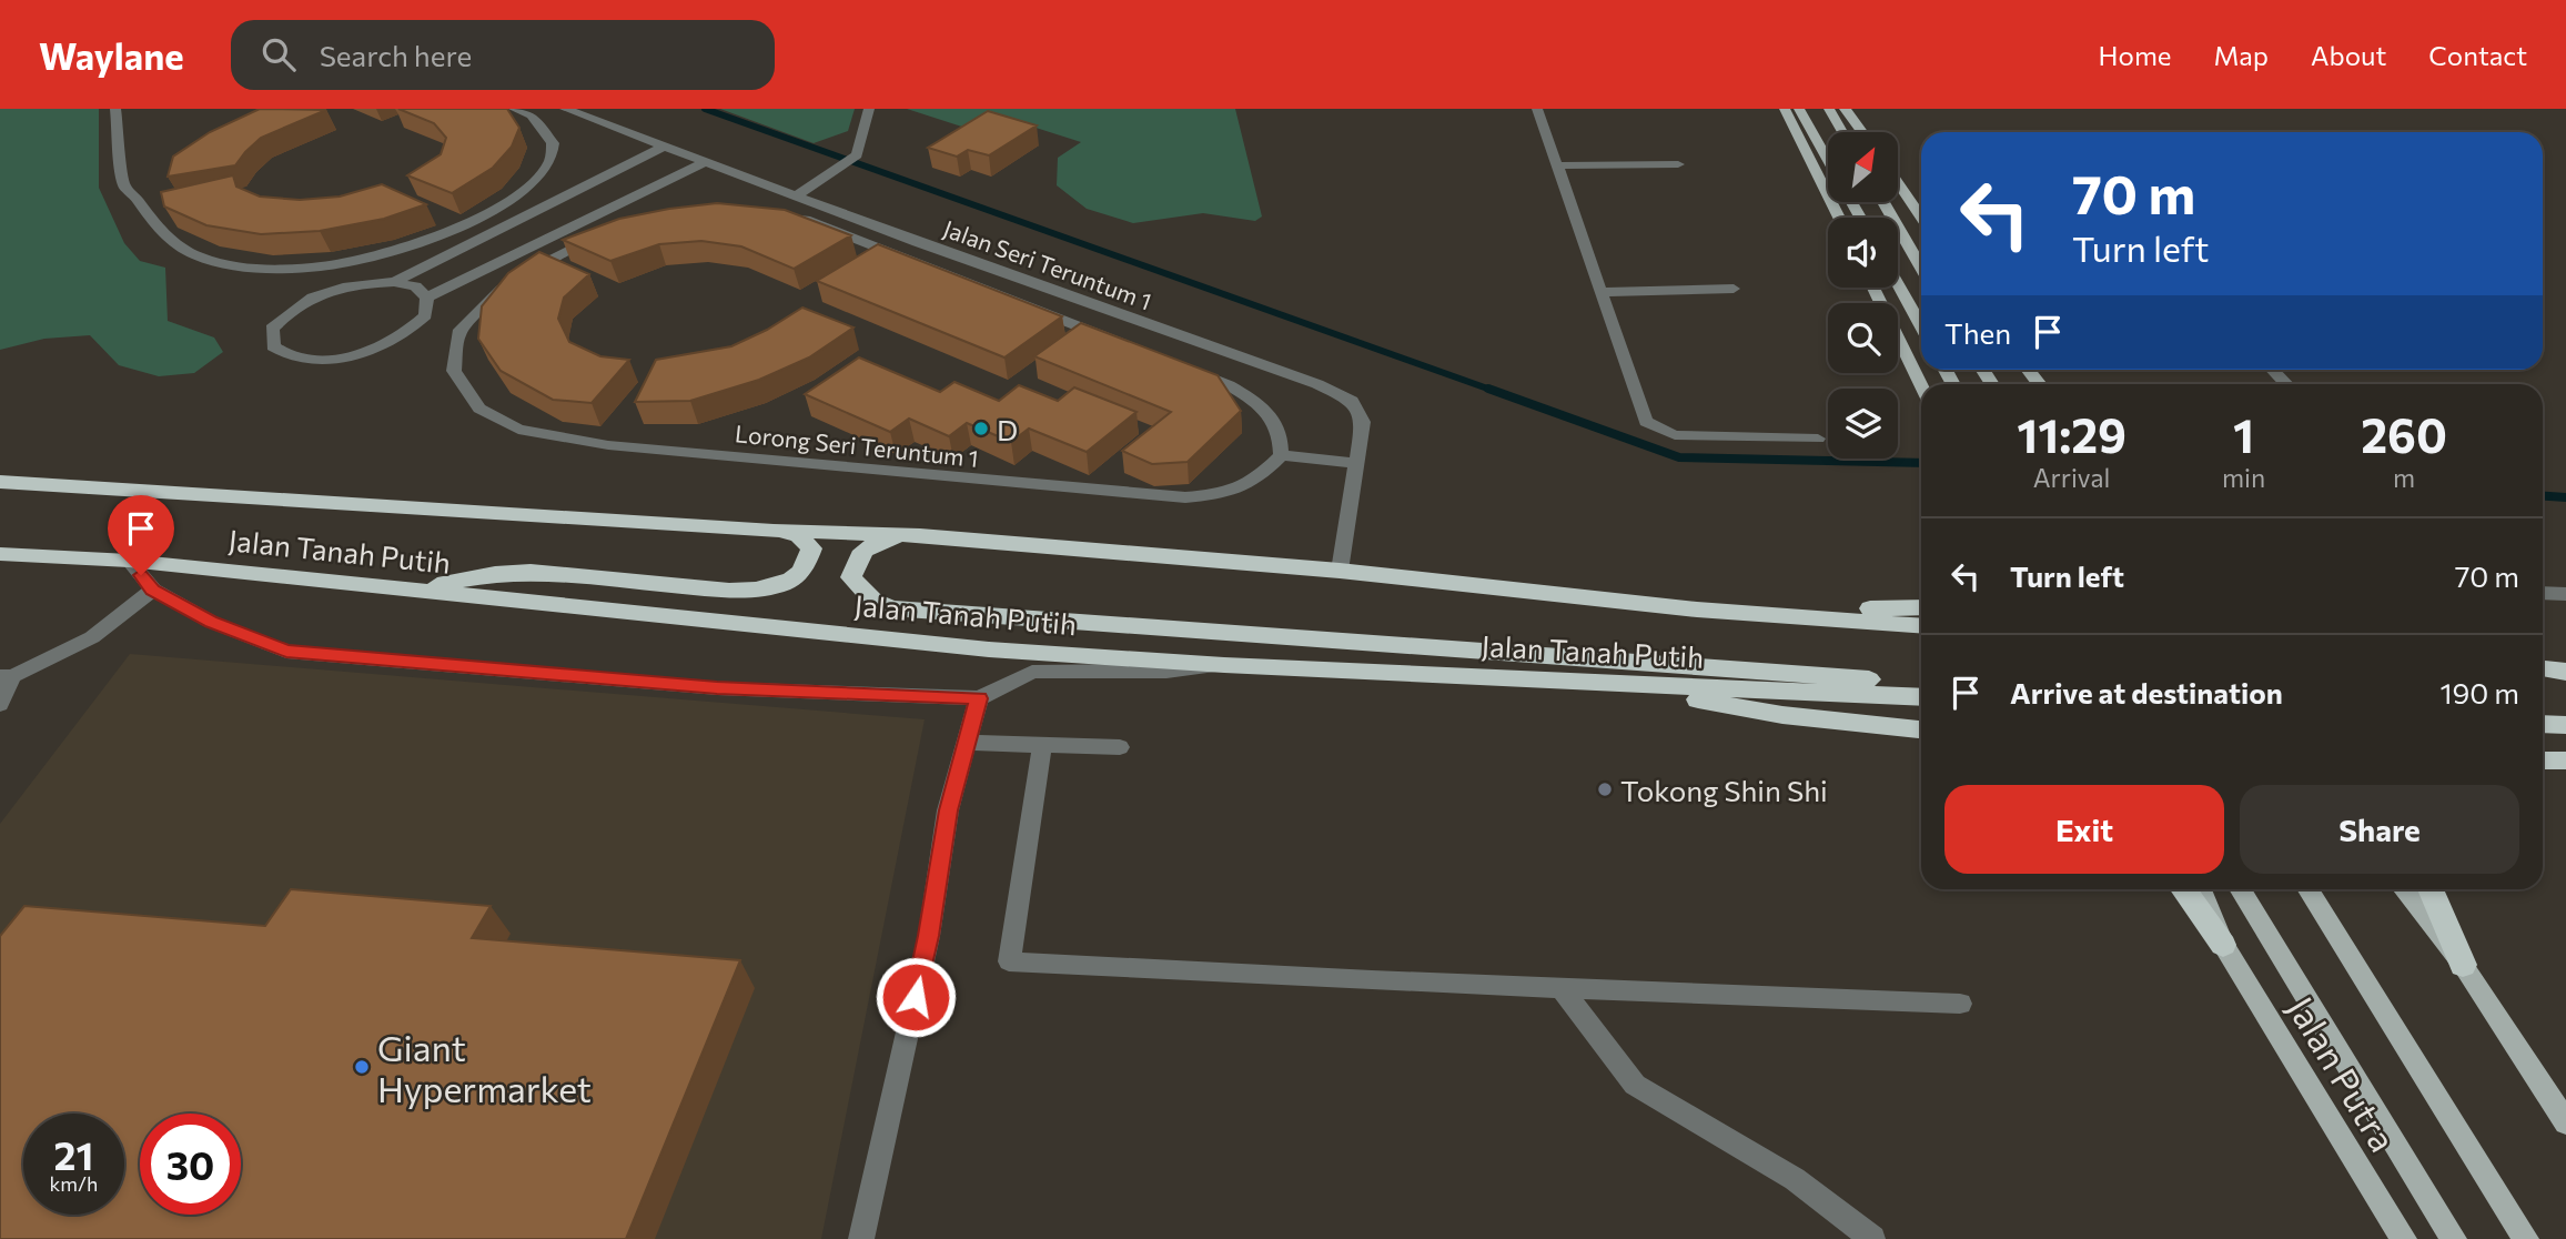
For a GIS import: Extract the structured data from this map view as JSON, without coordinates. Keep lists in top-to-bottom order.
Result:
{
  "streets": {
    "highway": ["Jalan Tanah Putih"],
    "main road": ["Jalan Putra"],
    "street": ["Jalan Seri Teruntum 1", "Lorong Seri Teruntum 1"]
  },
  "crossings": [
    ["Jalan Seri Teruntum 1", "Jalan Tanah Putih"]
  ],
  "places": ["D", "Tokong Shin Shi", "Giant Hypermarket"],
  "north": "top right",
  "page": {
    "header": "Waylane",
    "search": "Search here",
    "nav": [
      "Home",
      "Map",
      "About",
      "Contact"
    ],
    "turn": ["70 m", "Turn left"],
    "then": "Then",
    "eta": [
      "11:29",
      "Arrival",
      "1",
      "min",
      "260",
      "m"
    ],
    "list": [
      {
        "name": "Turn left",
        "value": "70 m"
      },
      {
        "name": "Arrive at destination",
        "value": "190 m"
      }
    ],
    "buttons": ["Exit", "Share"],
    "speed": "21 km/h",
    "limit": "30"
  }
}
